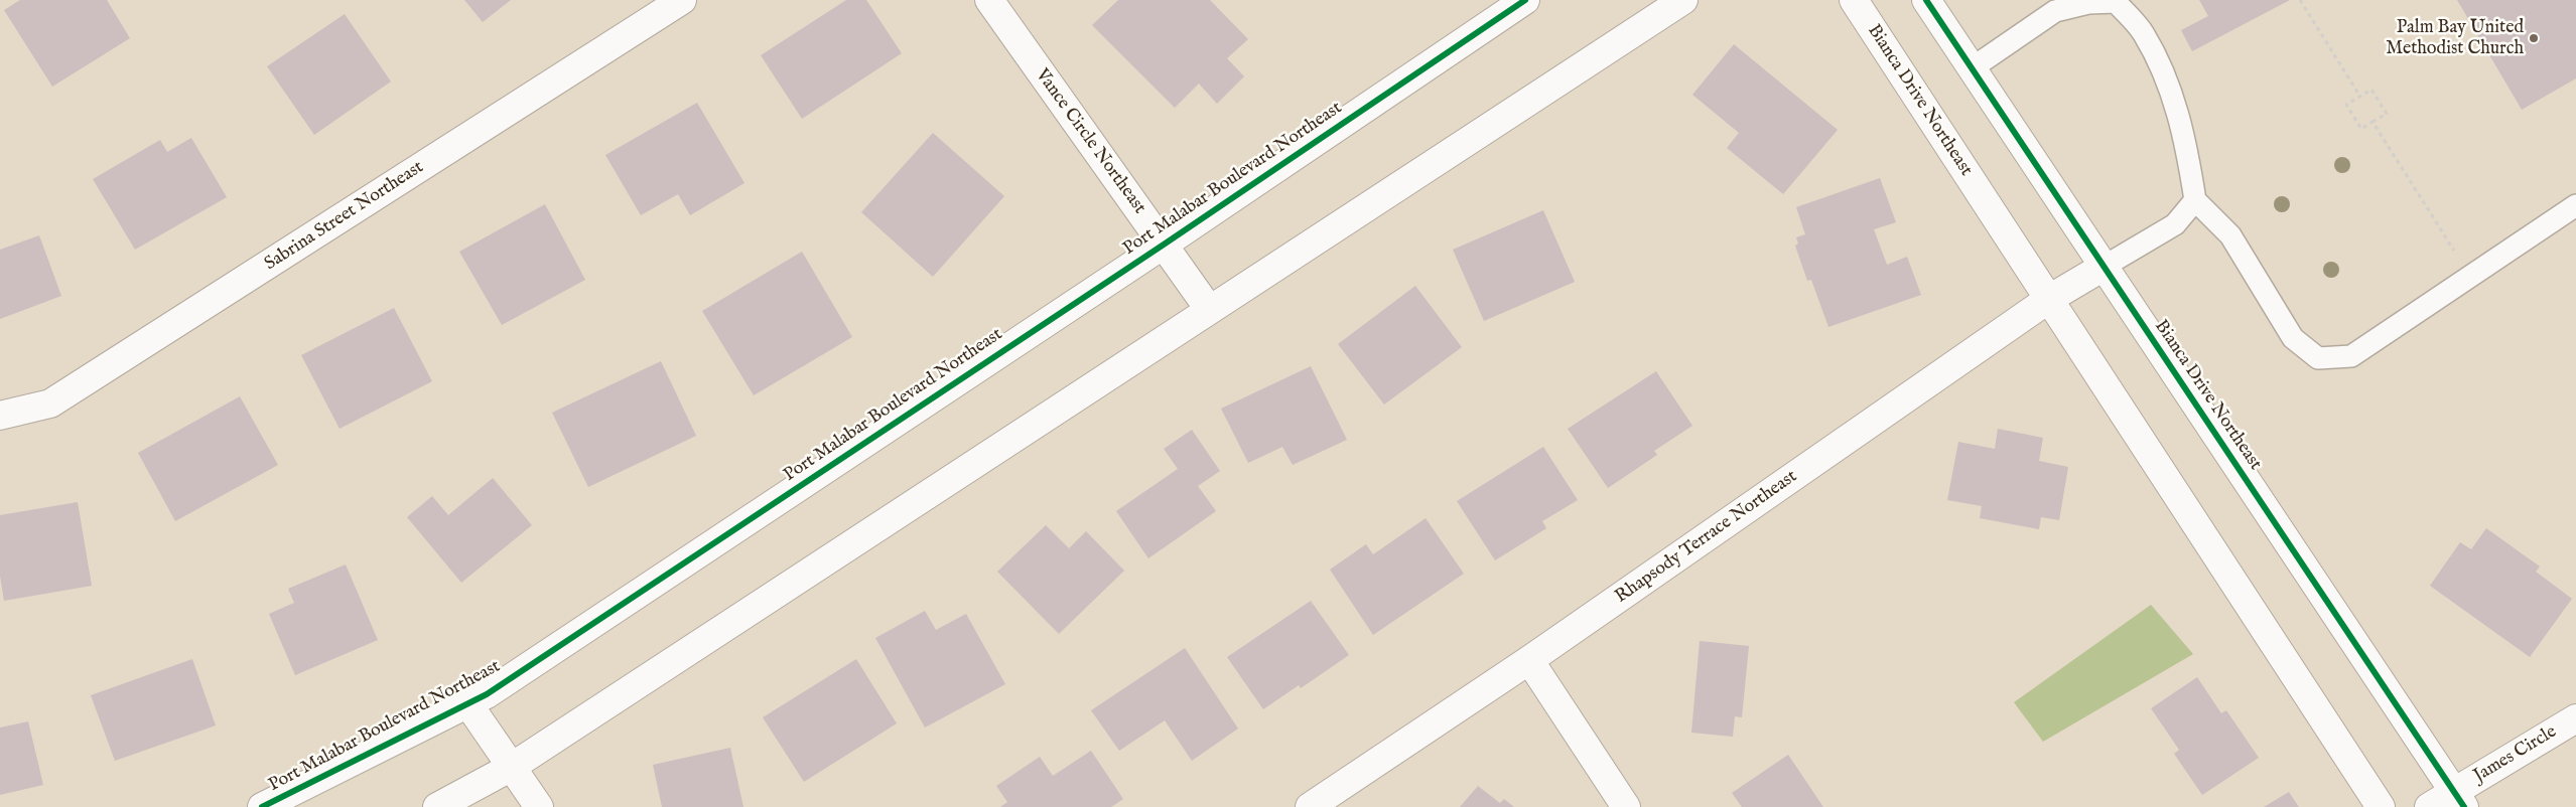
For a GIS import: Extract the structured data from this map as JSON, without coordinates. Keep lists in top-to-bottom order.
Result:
{
  "streets": {
    "street": [
      "Bianca Drive Northeast",
      "Vance Circle Northeast",
      "Port Malabar Boulevard Northeast",
      "Sabrina Street Northeast",
      "Rhapsody Terrace Northeast",
      "James Circle"
    ]
  },
  "crossings": [
    ["Bianca Drive Northeast", "Rhapsody Terrace Northeast"],
    ["Bianca Drive Northeast", "James Circle"],
    ["Vance Circle Northeast", "Port Malabar Boulevard Northeast"]
  ],
  "places": ["Palm Bay United Methodist Church"]
}
